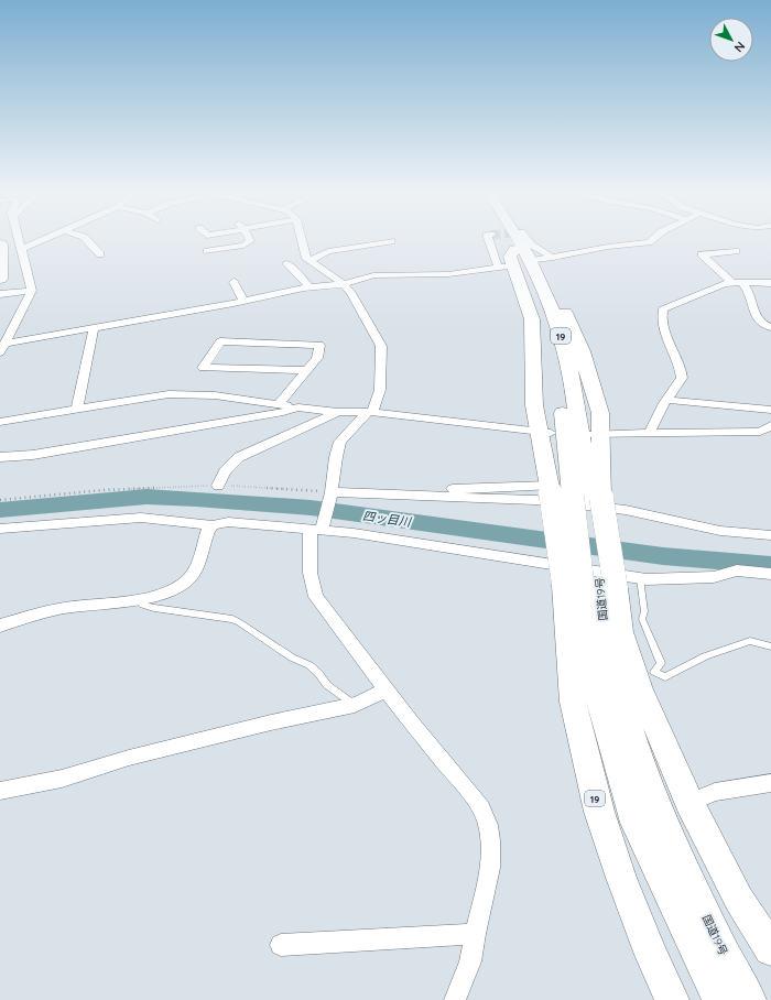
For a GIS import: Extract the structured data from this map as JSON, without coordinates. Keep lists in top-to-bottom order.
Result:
{
  "streets": {
    "highway": ["19", "国道19号"]
  },
  "crossings": [
    ["19", "国道19号"]
  ],
  "water": ["四ッ目川"],
  "north": "bottom right"
}
